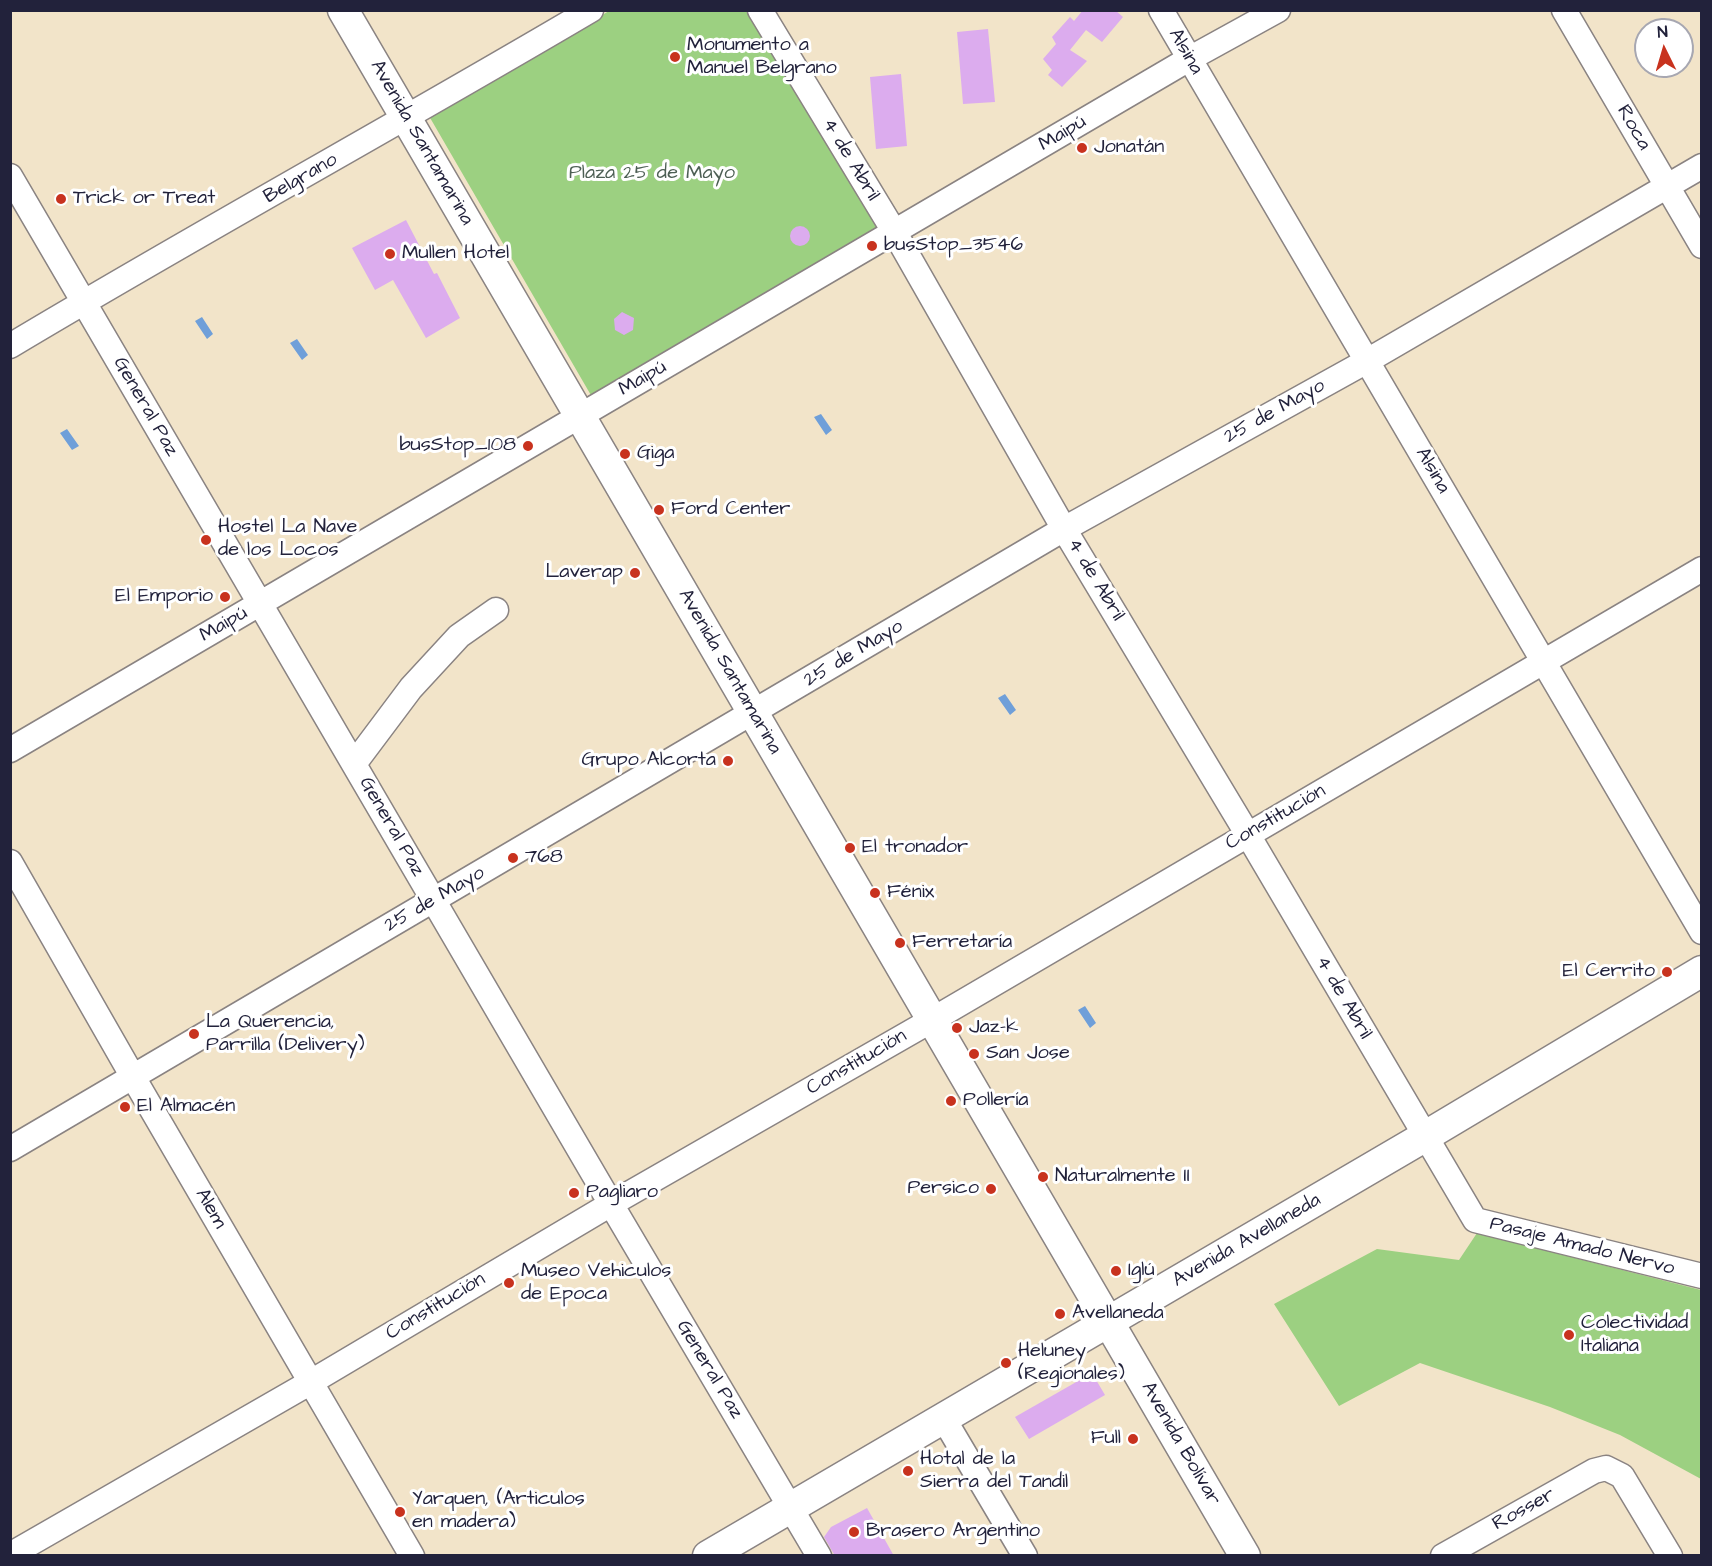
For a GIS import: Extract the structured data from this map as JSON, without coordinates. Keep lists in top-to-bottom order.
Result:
{
  "streets": {
    "main road": ["Avenida Santamarina", "Avenida Avellaneda", "Avenida Bolívar"],
    "street": [
      "Alsina",
      "Roca",
      "Maipú",
      "4 de Abril",
      "Belgrano",
      "General Paz",
      "25 de Mayo",
      "Constitución",
      "Alem",
      "Pasaje Amado Nervo",
      "Rosser"
    ]
  },
  "crossings": [
    ["Alsina", "Maipú"],
    ["Alsina", "25 de Mayo"],
    ["Alsina", "Constitución"],
    ["Roca", "25 de Mayo"],
    ["Maipú", "Avenida Santamarina"],
    ["Maipú", "4 de Abril"],
    ["Maipú", "General Paz"],
    ["Avenida Santamarina", "Belgrano"],
    ["Avenida Santamarina", "25 de Mayo"],
    ["Avenida Santamarina", "Constitución"],
    ["Avenida Santamarina", "Avenida Avellaneda"],
    ["Avenida Santamarina", "Avenida Bolívar"],
    ["4 de Abril", "25 de Mayo"],
    ["4 de Abril", "Constitución"],
    ["4 de Abril", "Avenida Avellaneda"],
    ["4 de Abril", "Pasaje Amado Nervo"],
    ["Belgrano", "General Paz"],
    ["General Paz", "25 de Mayo"],
    ["General Paz", "Constitución"],
    ["General Paz", "Avenida Avellaneda"],
    ["25 de Mayo", "Alem"],
    ["Constitución", "Alem"],
    ["Avenida Avellaneda", "Pasaje Amado Nervo"],
    ["Avenida Avellaneda", "Avenida Bolívar"]
  ],
  "parks": ["Plaza 25 de Mayo"],
  "places": [
    "Monumento a Manuel Belgrano",
    "Jonatán",
    "Trick or Treat",
    "busStop_3546",
    "Mullen Hotel",
    "busStop_108",
    "Giga",
    "Ford Center",
    "Hostel La Nave de los Locos",
    "Laverap",
    "El Emporio",
    "Grupo Alcorta",
    "El tronador",
    "768",
    "Fénix",
    "Ferretaría",
    "El Cerrito",
    "Jaz-k",
    "La Querencia, Parrilla (Delivery)",
    "San Jose",
    "Pollería",
    "El Almacén",
    "Naturalmente II",
    "Persico",
    "Pagliaro",
    "Iglú",
    "Museo Vehiculos de Epoca",
    "Avellaneda",
    "Colectividad Italiana",
    "Heluney (Regionales)",
    "Full",
    "Hotal de la Sierra del Tandil",
    "Yarquen, (Articulos en madera)",
    "Brasero Argentino"
  ],
  "north": "top"
}
